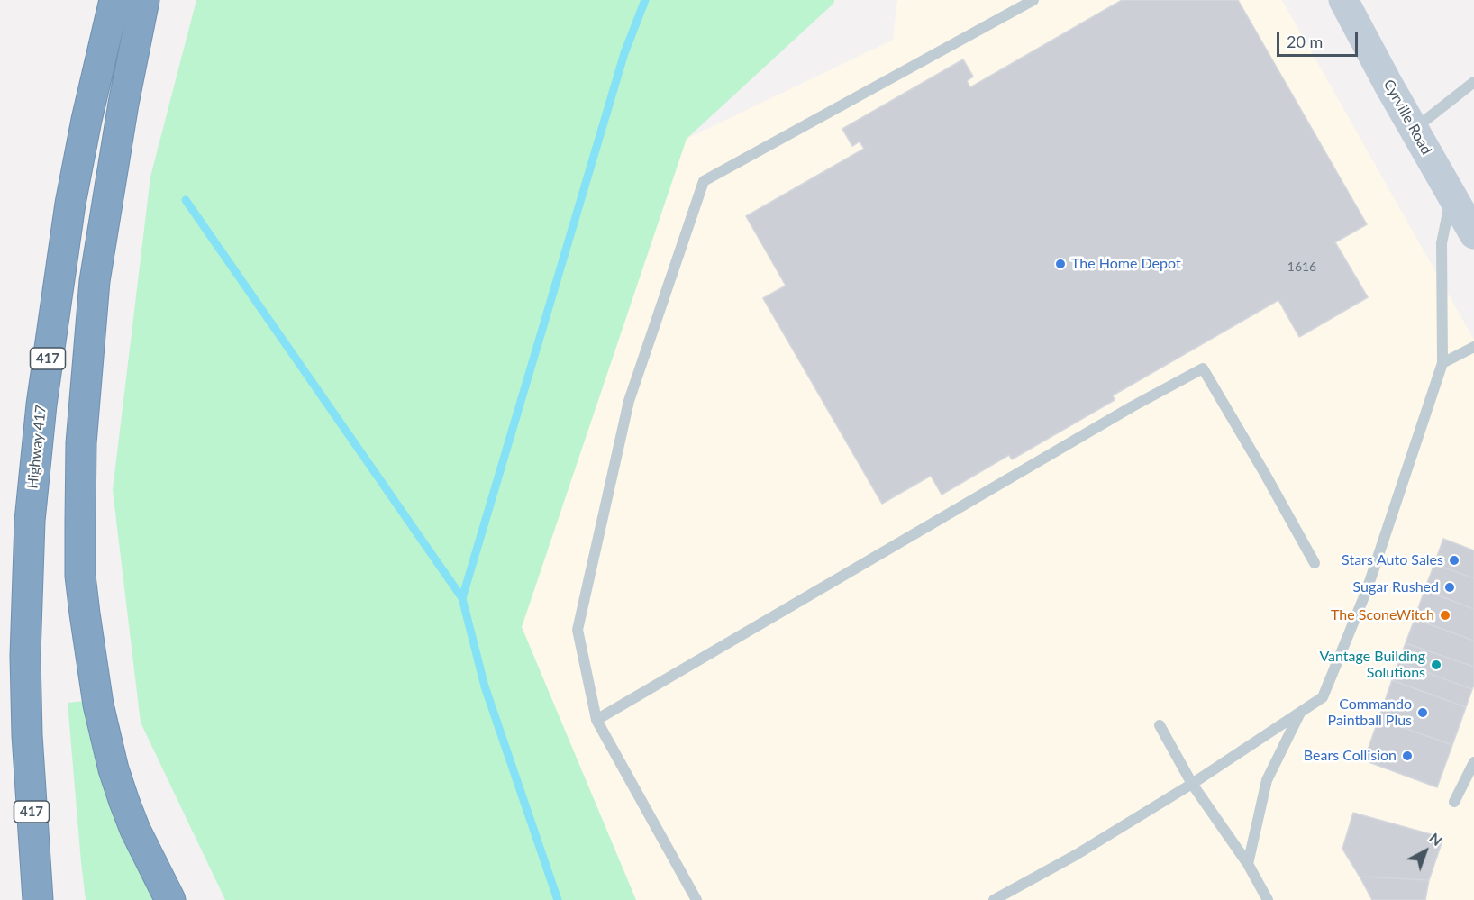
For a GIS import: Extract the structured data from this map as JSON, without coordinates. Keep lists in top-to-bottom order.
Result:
{
  "streets": {
    "highway": ["417", "Highway 417"],
    "main road": ["Cyrville Road"]
  },
  "places": [
    "The Home Depot",
    "Stars Auto Sales",
    "Sugar Rushed",
    "The SconeWitch",
    "Vantage Building Solutions",
    "Commando Paintball Plus",
    "Bears Collision"
  ],
  "house_numbers": ["1616"],
  "scale_bar": "20 m",
  "north": "top right"
}
